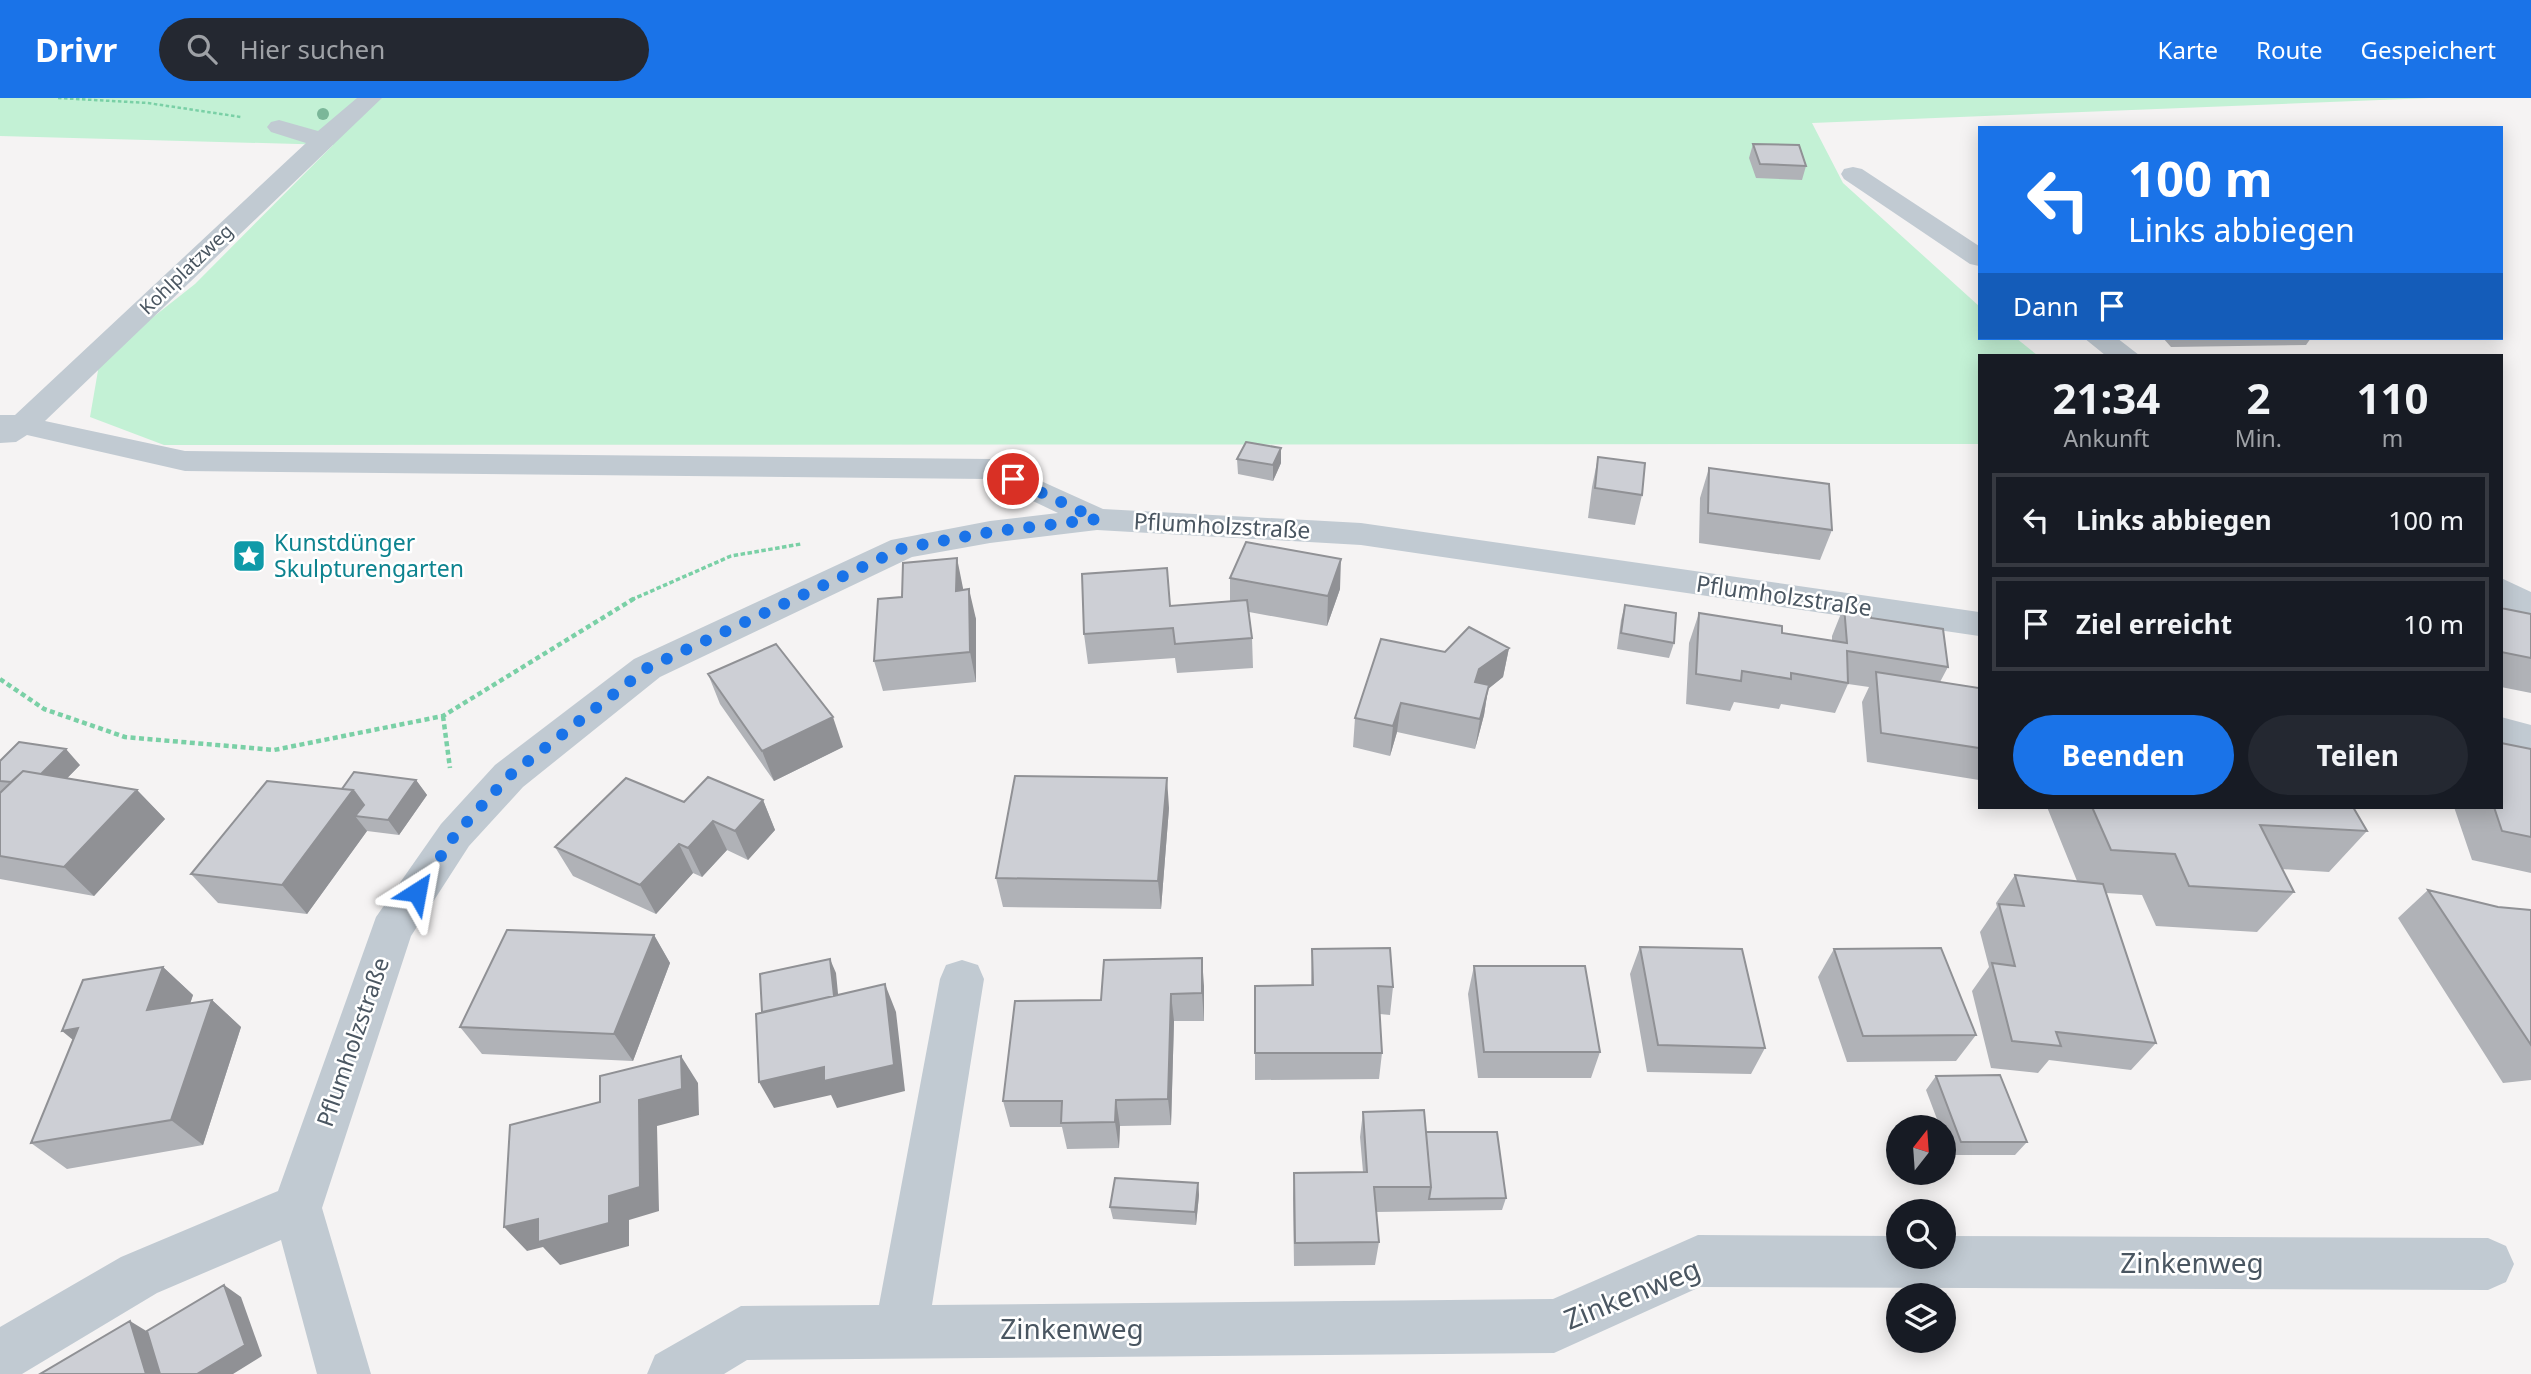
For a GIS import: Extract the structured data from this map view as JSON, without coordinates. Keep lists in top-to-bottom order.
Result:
{
  "streets": {
    "street": ["Kohlplatzweg", "Pflumholzstraße", "Zinkenweg"]
  },
  "places": {
    "place": ["Kunstdünger Skulpturengarten"]
  },
  "north": "top",
  "page": {
    "header": "Drivr",
    "search": "Hier suchen",
    "nav": ["Karte", "Route", "Gespeichert"],
    "turn": ["100 m", "Links abbiegen"],
    "then": "Dann",
    "eta": [
      "21:34",
      "Ankunft",
      "2",
      "Min.",
      "110",
      "m"
    ],
    "list": [
      {
        "name": "Links abbiegen",
        "value": "100 m"
      },
      {
        "name": "Ziel erreicht",
        "value": "10 m"
      }
    ],
    "buttons": ["Beenden", "Teilen"]
  }
}
